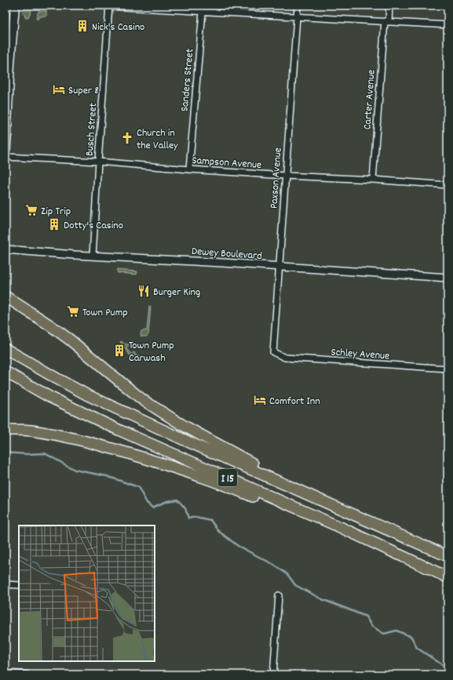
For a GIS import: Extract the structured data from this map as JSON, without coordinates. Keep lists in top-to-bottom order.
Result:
{
  "streets": {
    "highway": ["I 15"],
    "street": [
      "Sanders Street",
      "Carter Avenue",
      "Busch Street",
      "Sampson Avenue",
      "Paxson Avenue",
      "Dewey Boulevard",
      "Schley Avenue"
    ]
  },
  "crossings": [
    ["Sanders Street", "Sampson Avenue"],
    ["Carter Avenue", "Sampson Avenue"],
    ["Busch Street", "Sampson Avenue"],
    ["Busch Street", "Dewey Boulevard"],
    ["Sampson Avenue", "Paxson Avenue"],
    ["Paxson Avenue", "Dewey Boulevard"],
    ["Paxson Avenue", "Schley Avenue"]
  ],
  "places": {
    "building": ["Nick's Casino", "Dotty's Casino", "Town Pump Carwash"],
    "hotel": ["Super 8", "Comfort Inn"],
    "church": ["Church in the Valley"],
    "supermarket": ["Zip Trip", "Town Pump"],
    "restaurant": ["Burger King"]
  }
}
